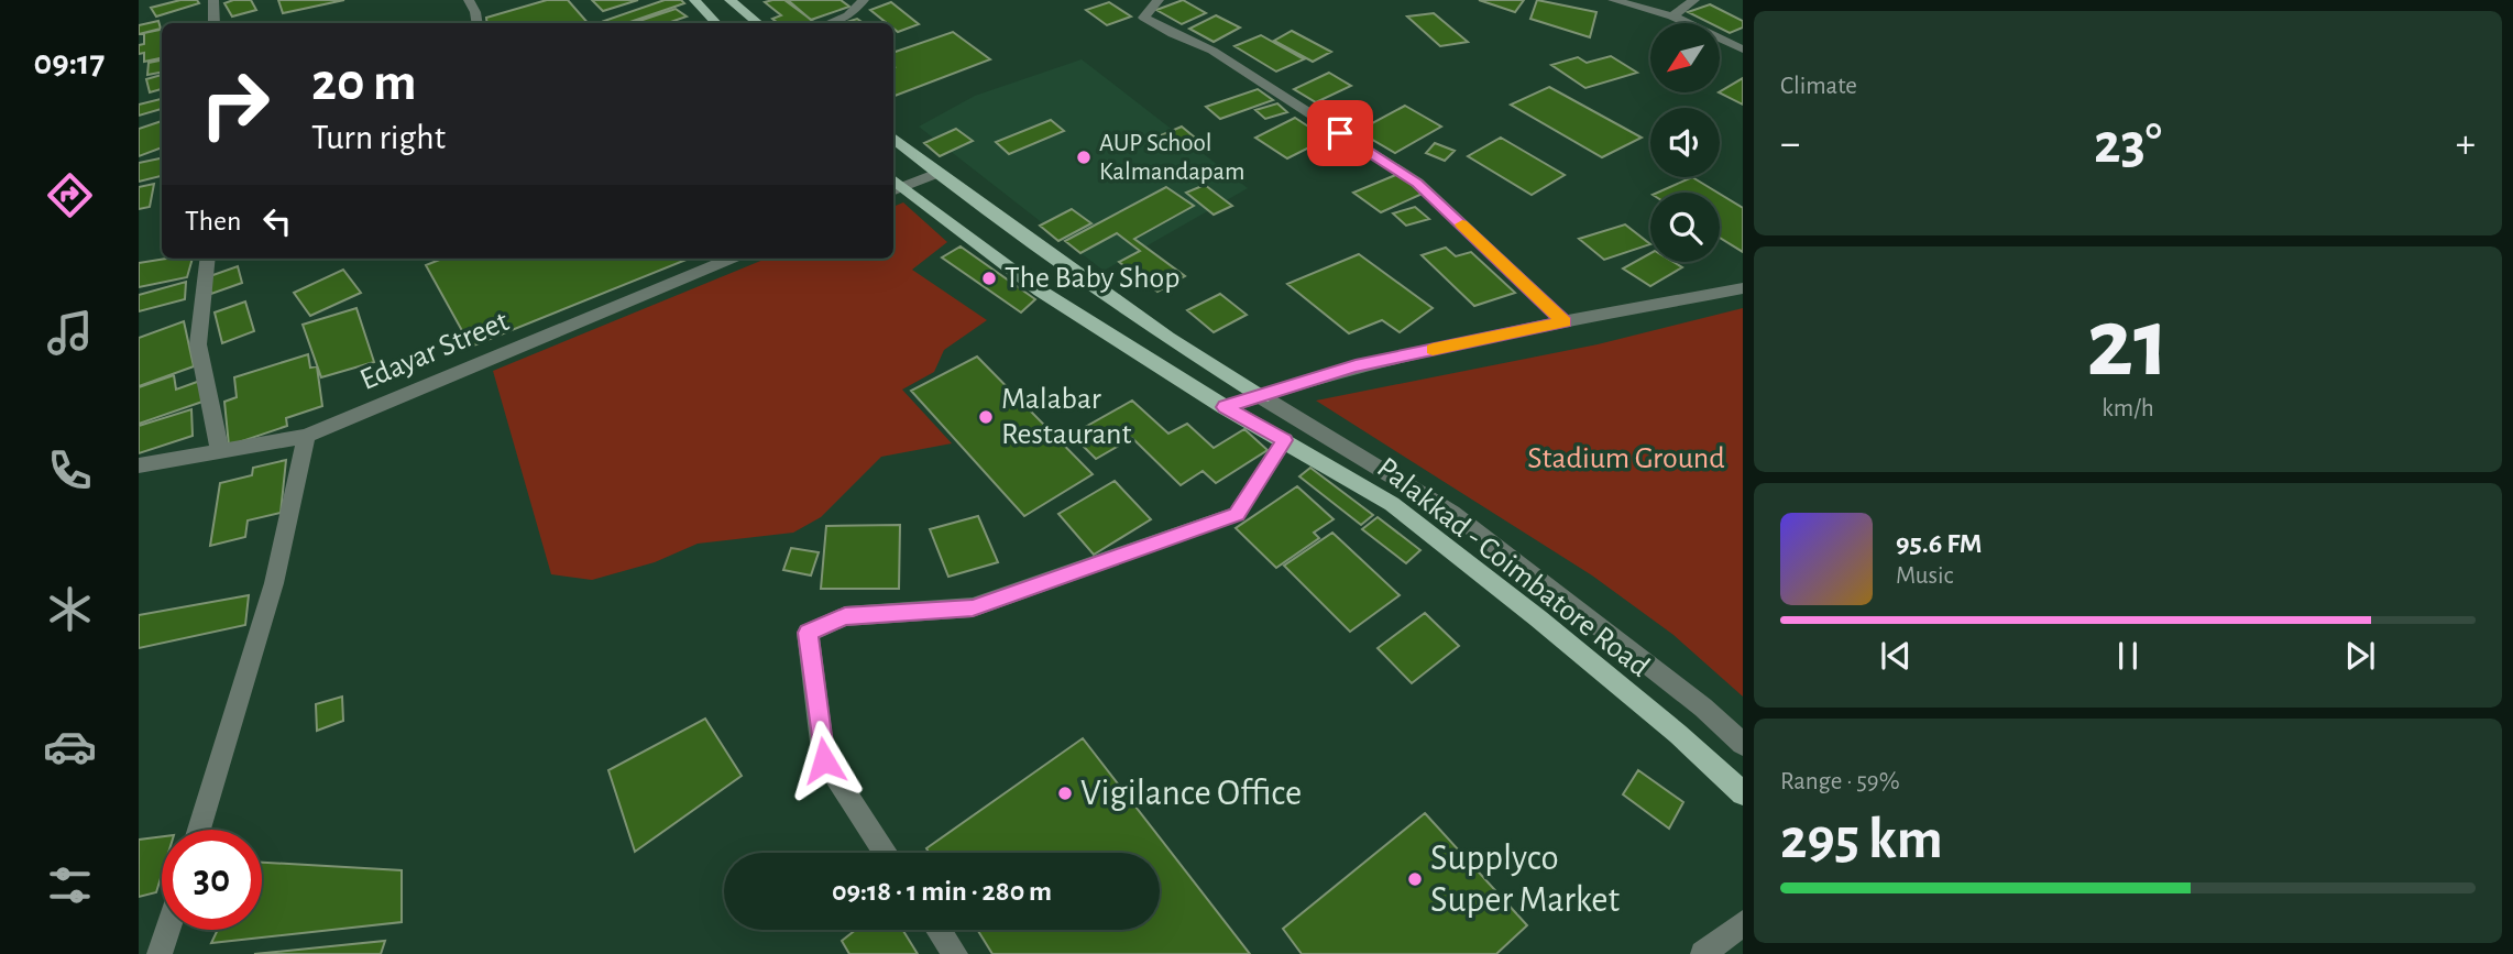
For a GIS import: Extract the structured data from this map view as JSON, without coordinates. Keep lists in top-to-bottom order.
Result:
{
  "streets": {
    "main road": ["Palakkad - Coimbatore Road"],
    "street": ["Edayar Street"]
  },
  "parks": ["Stadium Ground"],
  "places": [
    "AUP School Kalmandapam",
    "The Baby Shop",
    "Malabar Restaurant",
    "Vigilance Office",
    "Supplyco Super Market"
  ],
  "north": "bottom left",
  "page": {
    "tabs": "09:17",
    "tile": [
      "Climate",
      ["21", "km/h"],
      ["Range · 59%", "295 km"]
    ],
    "turn": ["20 m", "Turn right"],
    "heat": ["−", "23°", "+"],
    "then": "Then",
    "song": ["95.6 FM", "Music"],
    "limit": "30",
    "trip": "09:18 · 1 min · 280 m"
  }
}
